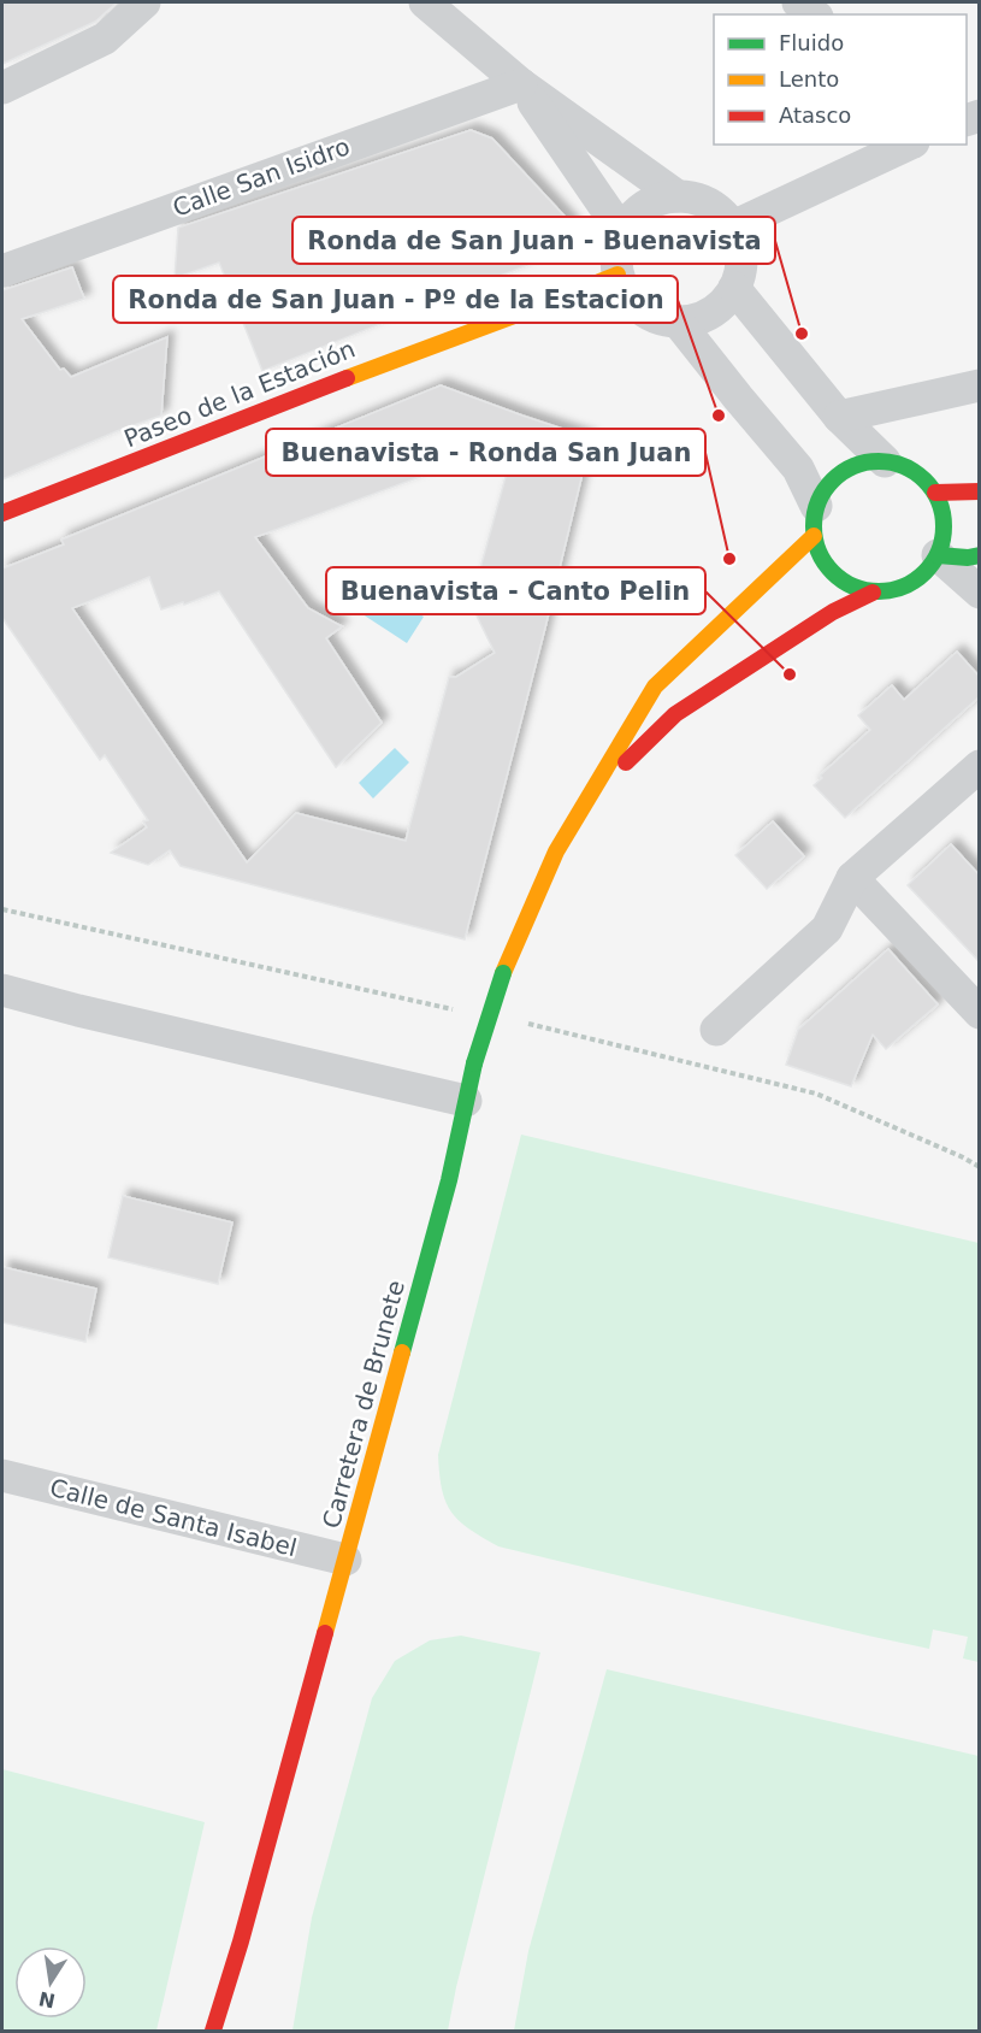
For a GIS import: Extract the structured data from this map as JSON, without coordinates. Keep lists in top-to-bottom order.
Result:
{
  "streets": {
    "street": [
      "Calle San Isidro",
      "Paseo de la Estación",
      "Carretera de Brunete",
      "Calle de Santa Isabel"
    ]
  },
  "crossings": [
    ["Carretera de Brunete", "Calle de Santa Isabel"]
  ],
  "places": [
    "Ronda de San Juan - Buenavista",
    "Ronda de San Juan - Pº de la Estacion",
    "Buenavista - Ronda San Juan",
    "Buenavista - Canto Pelin"
  ],
  "legend": ["Fluido", "Lento", "Atasco"],
  "north": "bottom"
}
